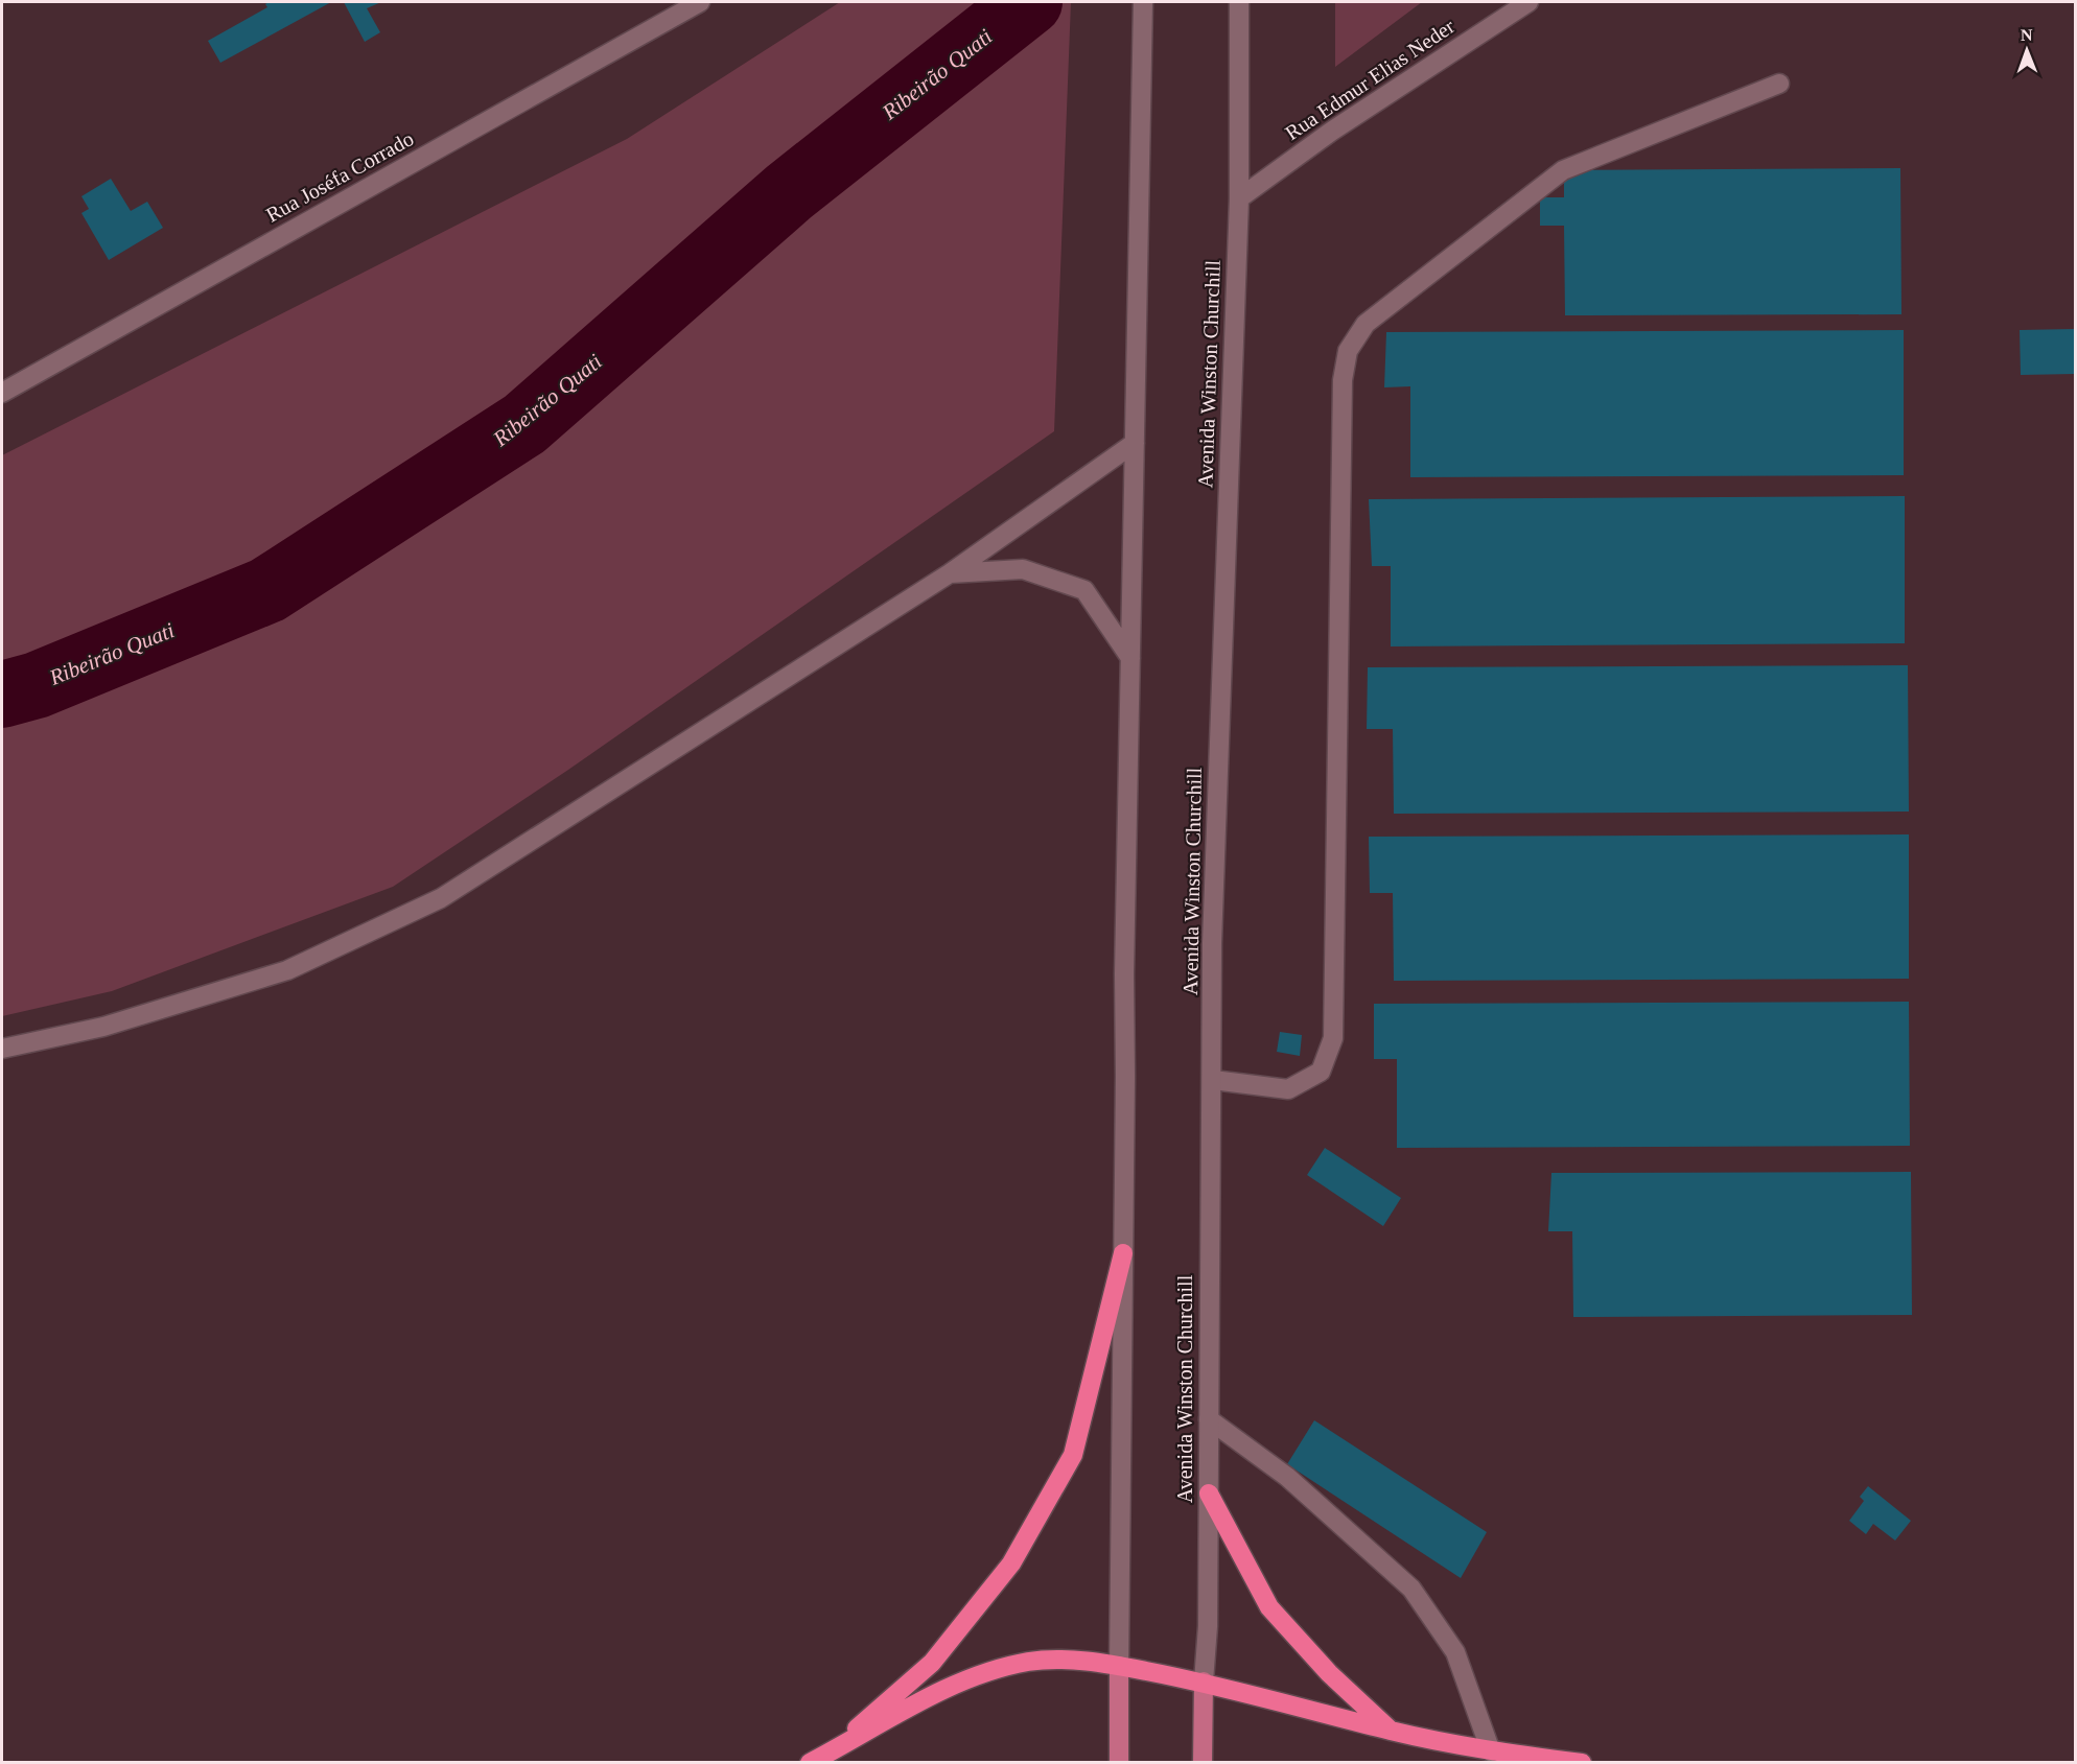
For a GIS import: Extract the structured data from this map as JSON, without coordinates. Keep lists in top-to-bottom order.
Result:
{
  "streets": {
    "main road": ["Rua Edmur Elias Neder", "Rua Joséfa Corrado", "Avenida Winston Churchill"]
  },
  "crossings": [
    ["Rua Edmur Elias Neder", "Avenida Winston Churchill"]
  ],
  "water": ["Ribeirão Quati"],
  "north": "top"
}
